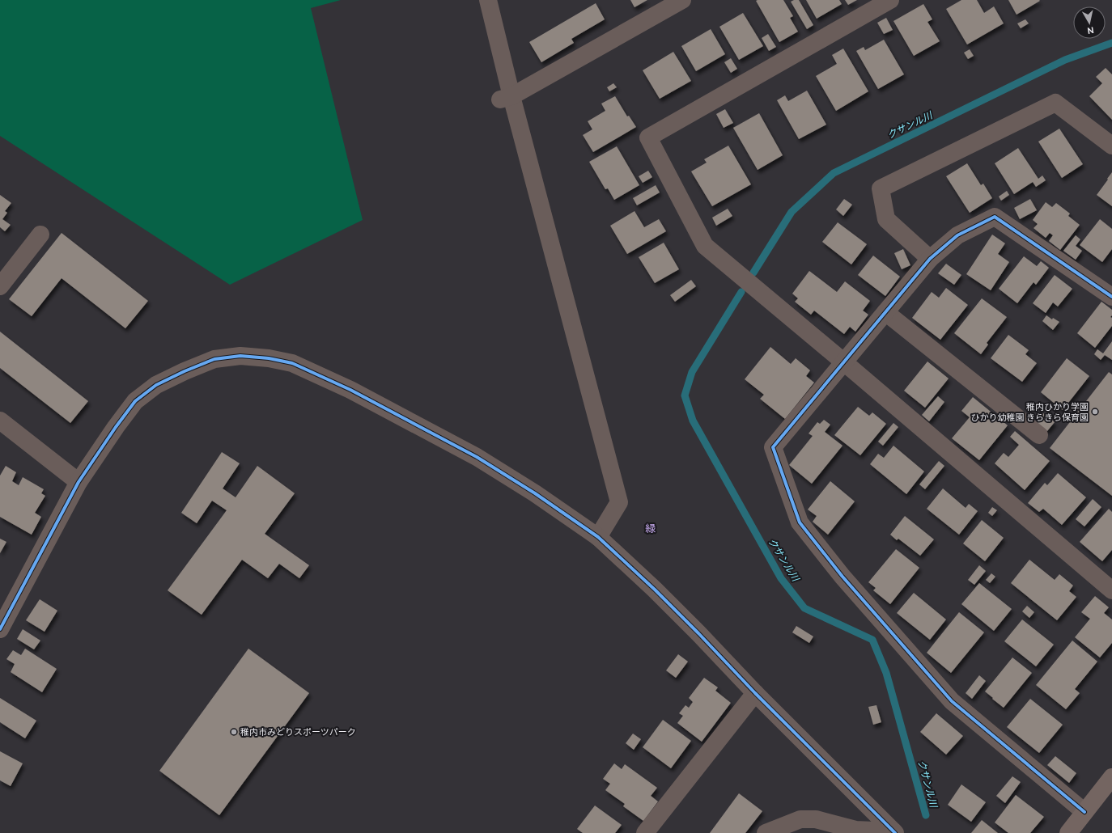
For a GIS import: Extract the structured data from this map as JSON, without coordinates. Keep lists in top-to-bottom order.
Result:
{
  "districts": ["緑"],
  "water": ["クサンル川"],
  "places": ["稚内ひかり学園 ひかり幼稚園 きらきら保育園", "稚内市みどりスポーツパーク"],
  "north": "bottom"
}
